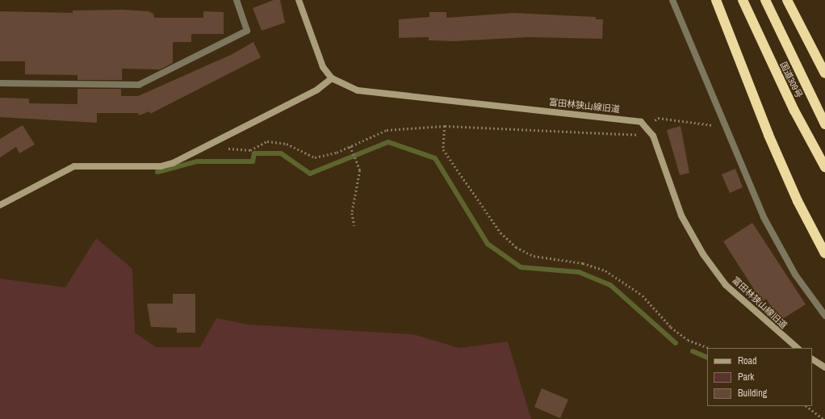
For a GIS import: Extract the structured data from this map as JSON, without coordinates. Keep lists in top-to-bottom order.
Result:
{
  "streets": {
    "highway": ["国道309号"],
    "street": ["富田林狭山線旧道"]
  },
  "legend": ["Road", "Park", "Building"]
}
